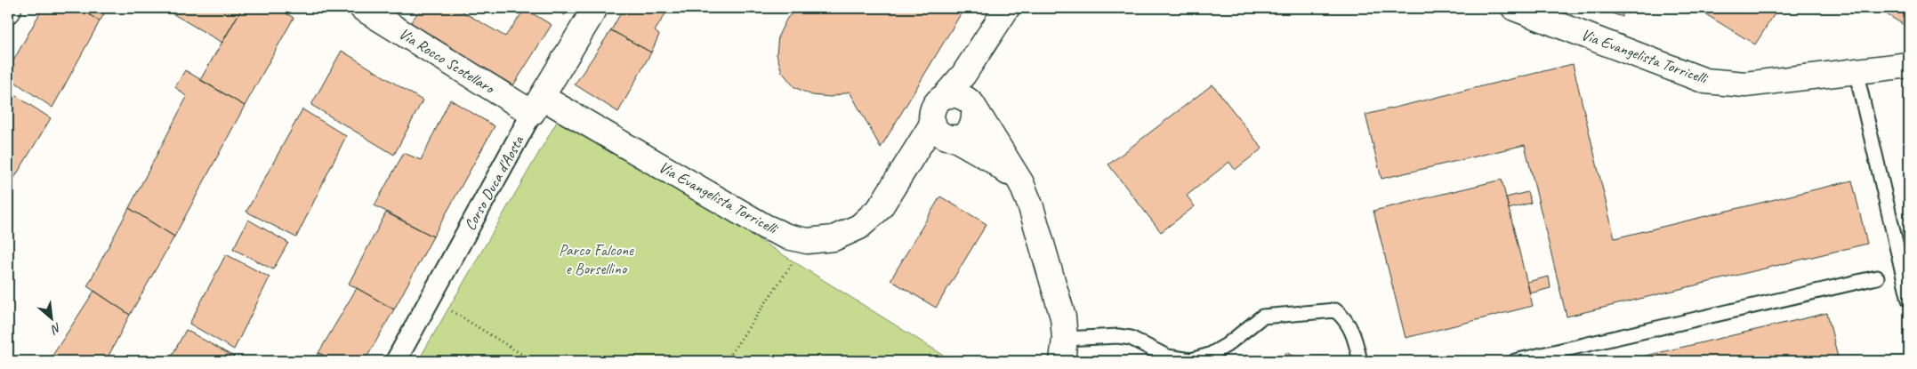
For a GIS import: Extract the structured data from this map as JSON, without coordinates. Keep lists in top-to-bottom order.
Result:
{
  "streets": {
    "street": ["Via Evangelista Torricelli", "Via Rocco Scotellaro", "Corso Duca d'Aosta"]
  },
  "crossings": [
    ["Via Evangelista Torricelli", "Via Rocco Scotellaro"],
    ["Via Evangelista Torricelli", "Corso Duca d'Aosta"],
    ["Via Rocco Scotellaro", "Corso Duca d'Aosta"]
  ],
  "parks": ["Parco Falcone e Borsellino"],
  "north": "bottom right"
}
